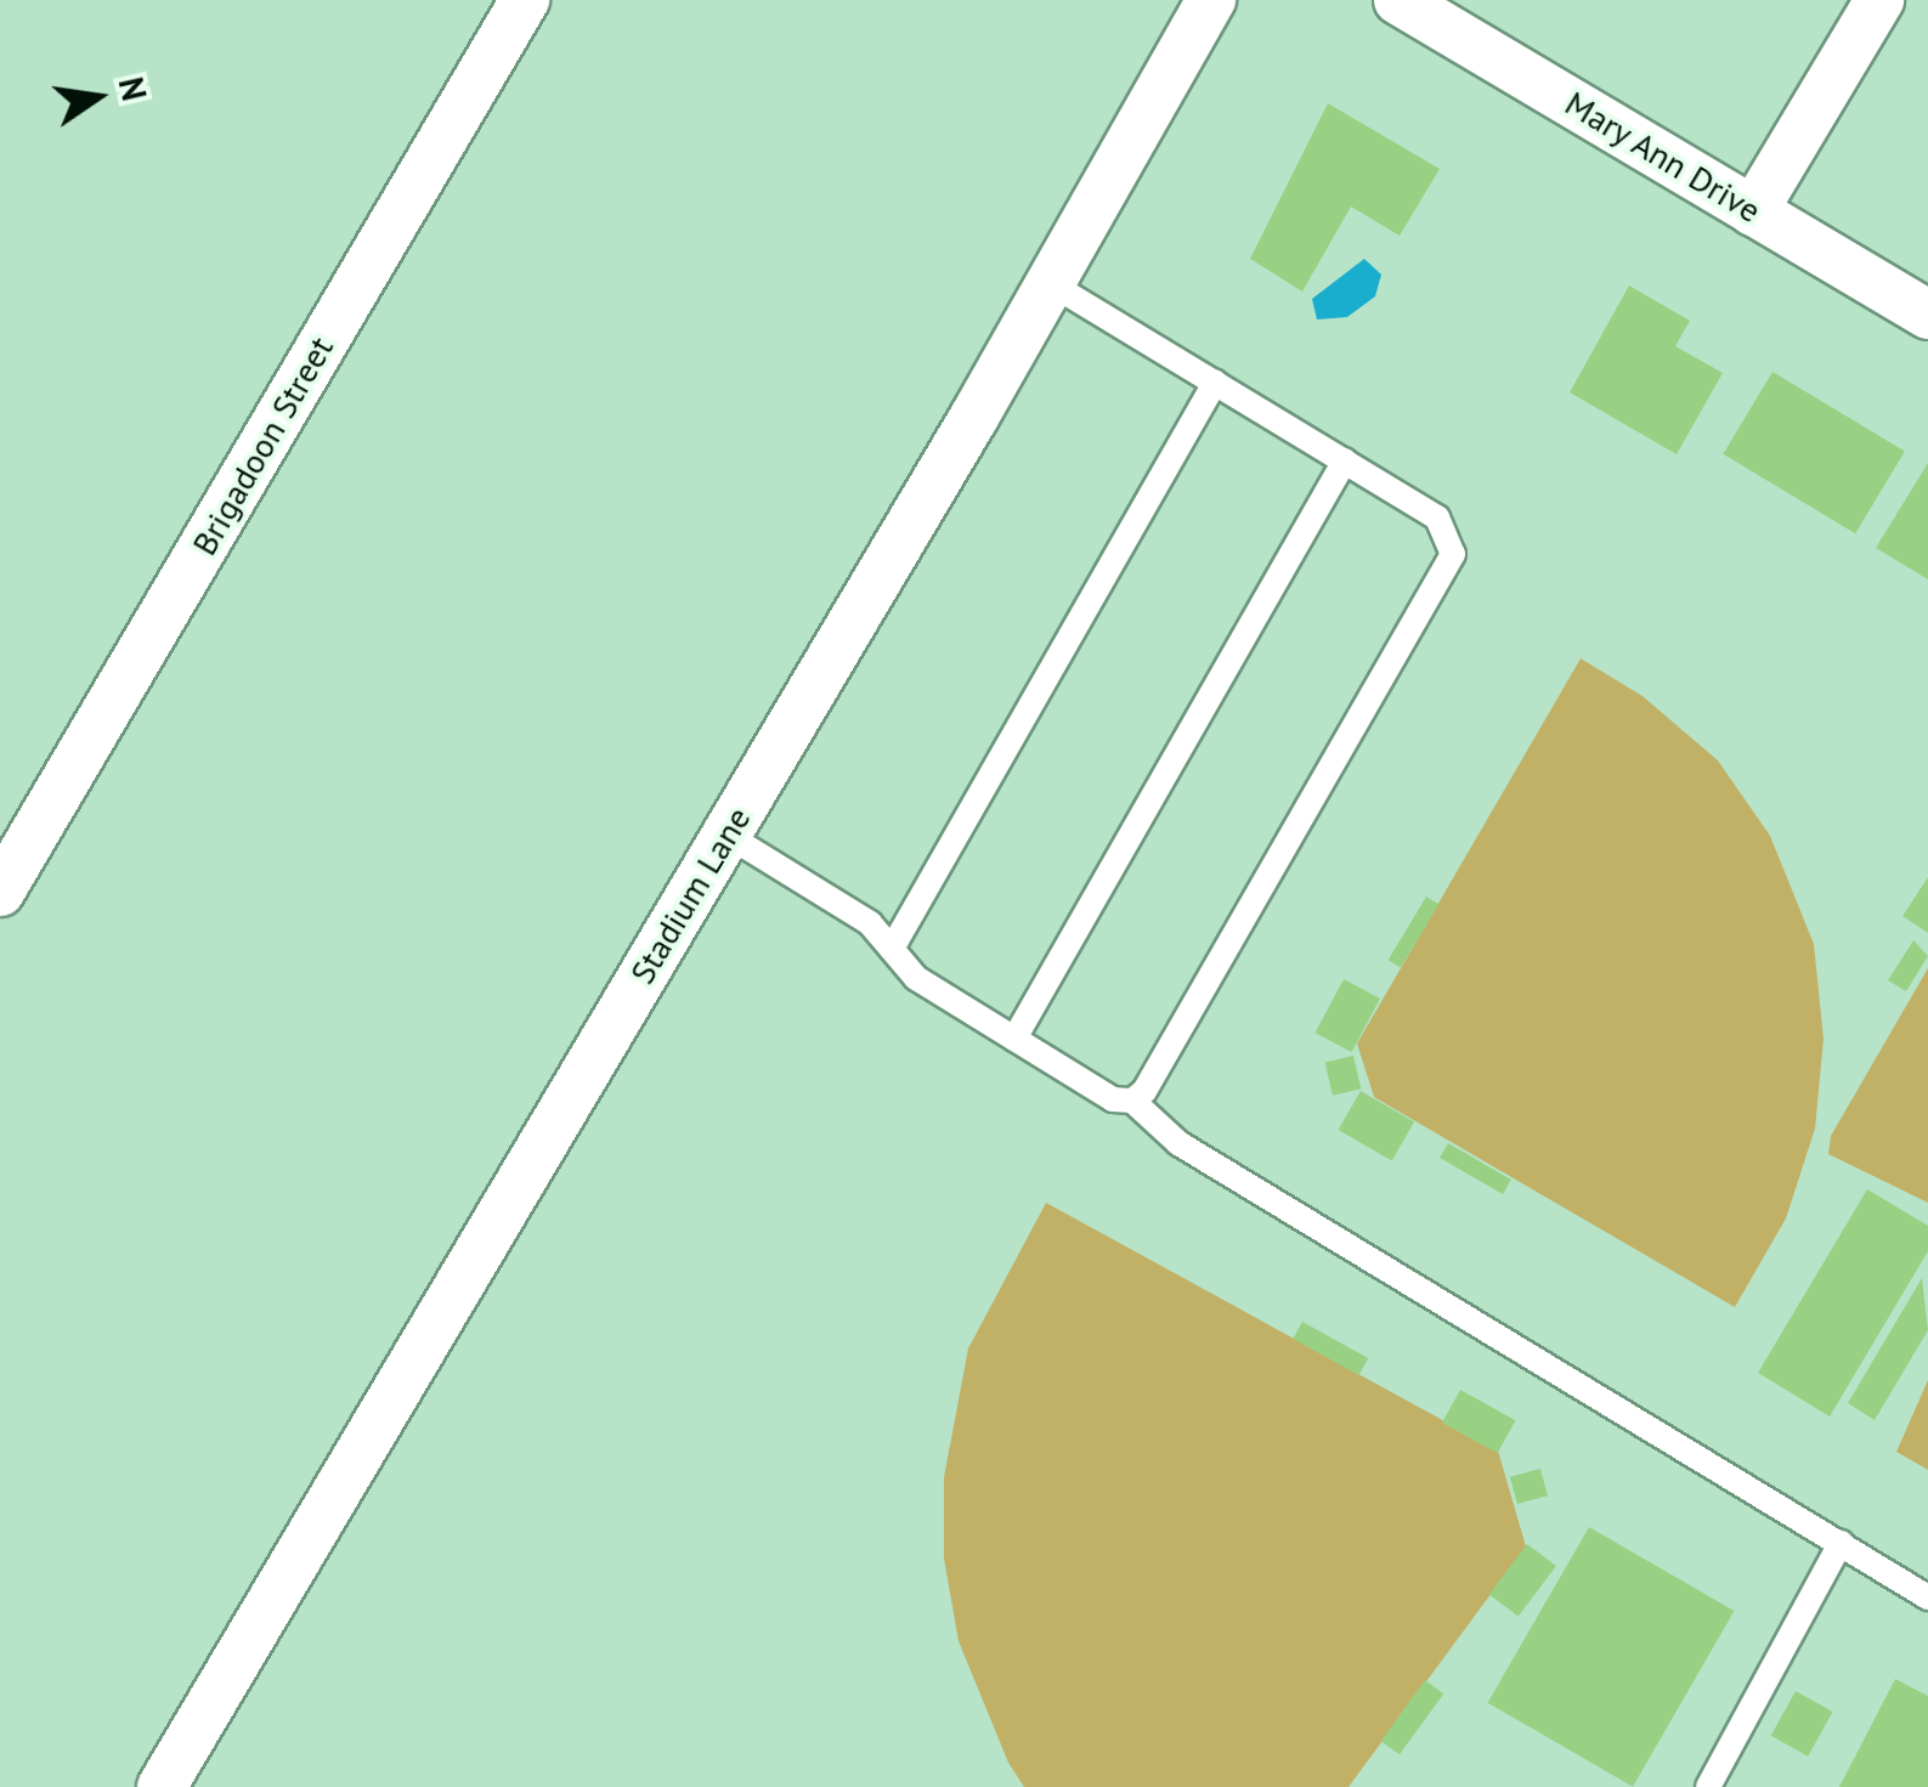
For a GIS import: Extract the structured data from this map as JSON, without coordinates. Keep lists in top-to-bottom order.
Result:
{
  "streets": {
    "street": ["Mary Ann Drive", "Brigadoon Street", "Stadium Lane"]
  },
  "north": "right"
}
